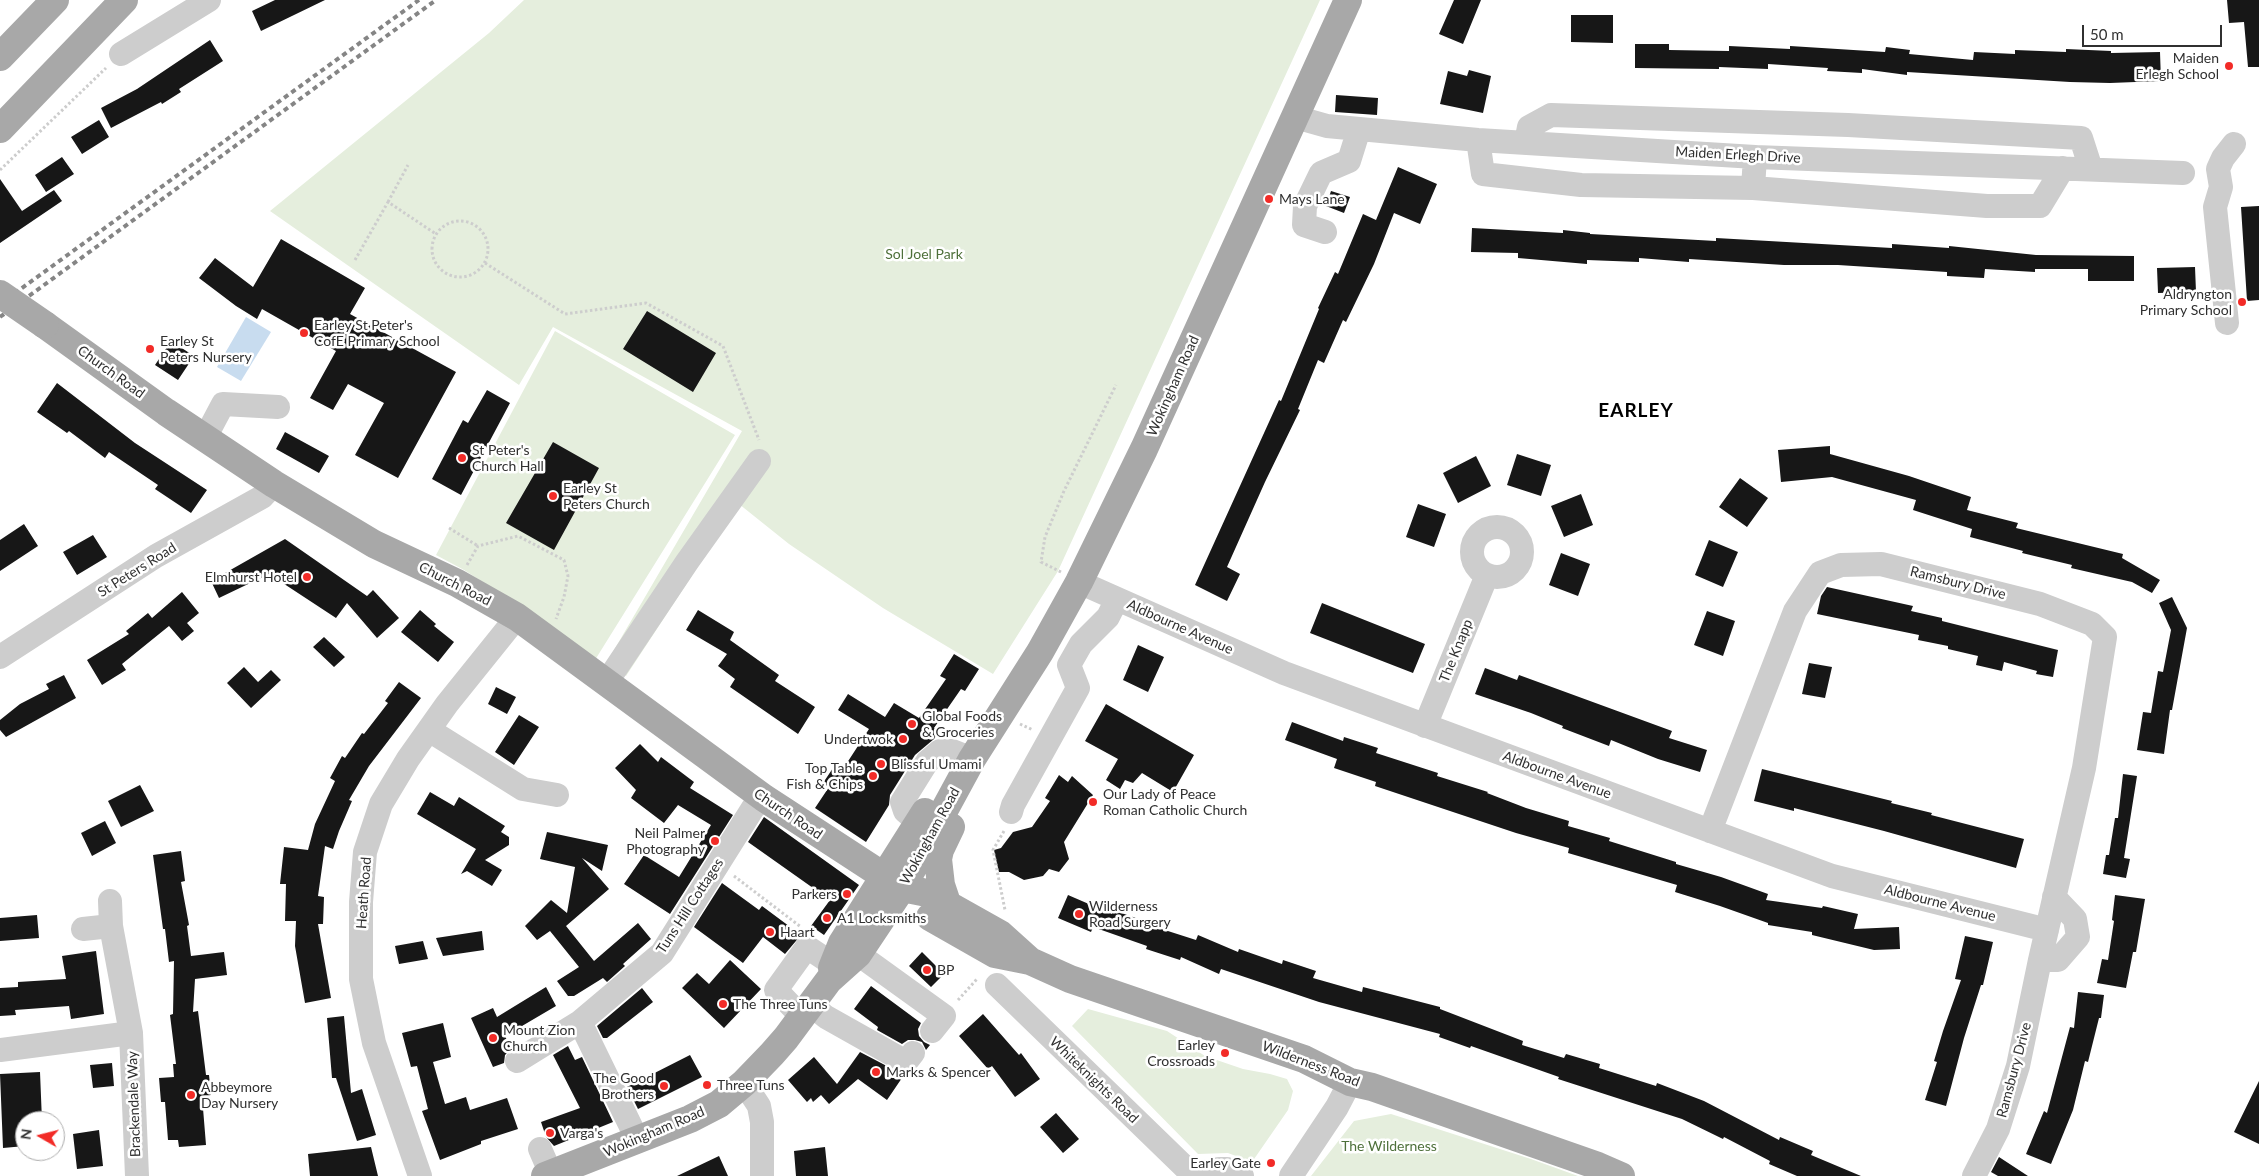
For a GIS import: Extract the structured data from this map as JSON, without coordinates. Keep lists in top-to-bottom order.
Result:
{
  "streets": {
    "main road": ["Church Road", "Wokingham Road", "Wilderness Road"],
    "street": [
      "Maiden Erlegh Drive",
      "St Peters Road",
      "Ramsbury Drive",
      "Aldbourne Avenue",
      "The Knapp",
      "Heath Road",
      "Tuns Hill Cottages",
      "Whiteknights Road",
      "Brackendale Way"
    ]
  },
  "crossings": [
    ["Maiden Erlegh Drive", "Wokingham Road"],
    ["Church Road", "Wokingham Road"],
    ["Church Road", "St Peters Road"],
    ["Church Road", "Heath Road"],
    ["Church Road", "Tuns Hill Cottages"],
    ["Church Road", "Wilderness Road"],
    ["Wokingham Road", "Aldbourne Avenue"],
    ["Wokingham Road", "Wilderness Road"],
    ["Ramsbury Drive", "Aldbourne Avenue"],
    ["Aldbourne Avenue", "The Knapp"]
  ],
  "districts": ["EARLEY"],
  "parks": ["Sol Joel Park", "The Wilderness"],
  "places": [
    "Maiden Erlegh School",
    "Mays Lane",
    "Aldryngton Primary School",
    "Earley St Peter's CofE Primary School",
    "Earley St Peters Nursery",
    "St Peter's Church Hall",
    "Earley St Peters Church",
    "Elmhurst Hotel",
    "Global Foods & Groceries",
    "Undertwok",
    "Blissful Umami",
    "Top Table Fish & Chips",
    "Our Lady of Peace Roman Catholic Church",
    "Neil Palmer Photography",
    "Parkers",
    "Wilderness Road Surgery",
    "A1 Locksmiths",
    "Haart",
    "BP",
    "The Three Tuns",
    "Mount Zion Church",
    "Earley Crossroads",
    "Marks & Spencer",
    "Three Tuns",
    "The Good Brothers",
    "Abbeymore Day Nursery",
    "Varga's",
    "Earley Gate"
  ],
  "scale_bar": "50 m",
  "north": "left"
}
